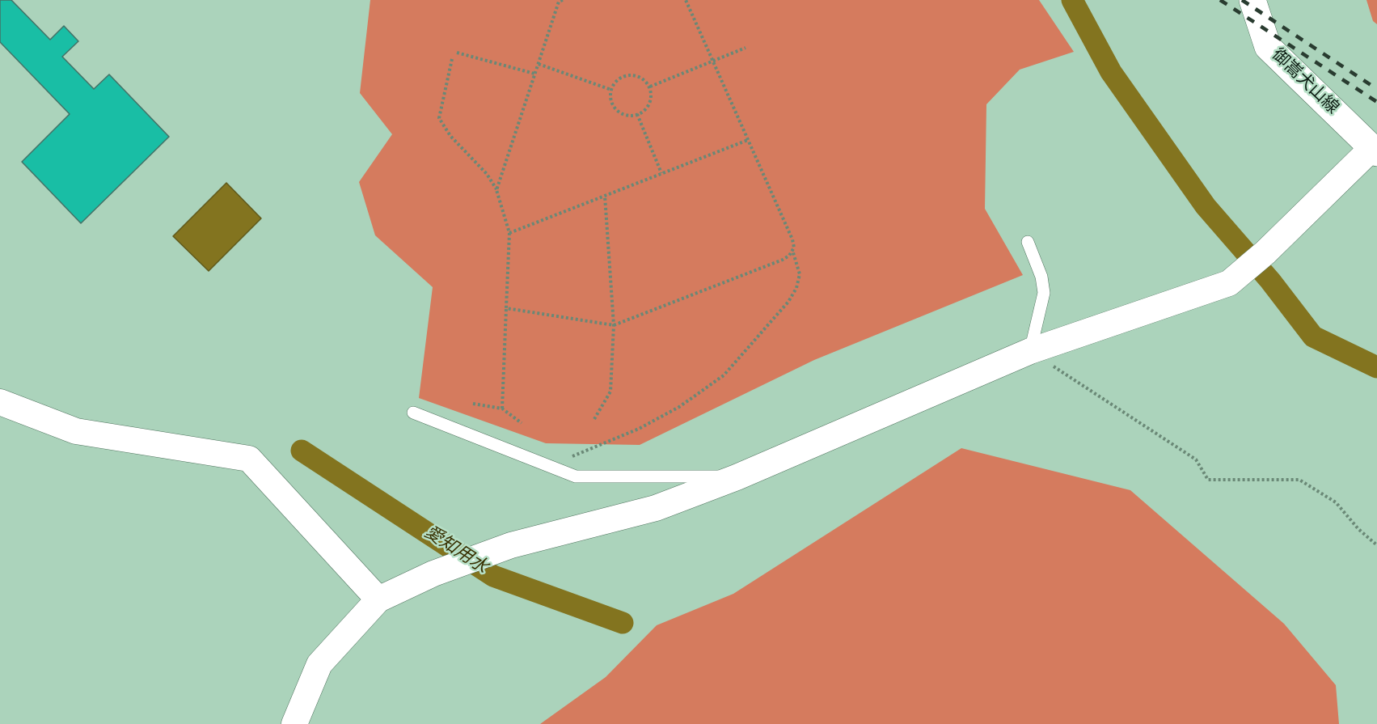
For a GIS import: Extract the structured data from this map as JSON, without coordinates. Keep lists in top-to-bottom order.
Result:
{
  "streets": {
    "main road": ["御嵩犬山線"]
  },
  "water": ["愛知用水"]
}
